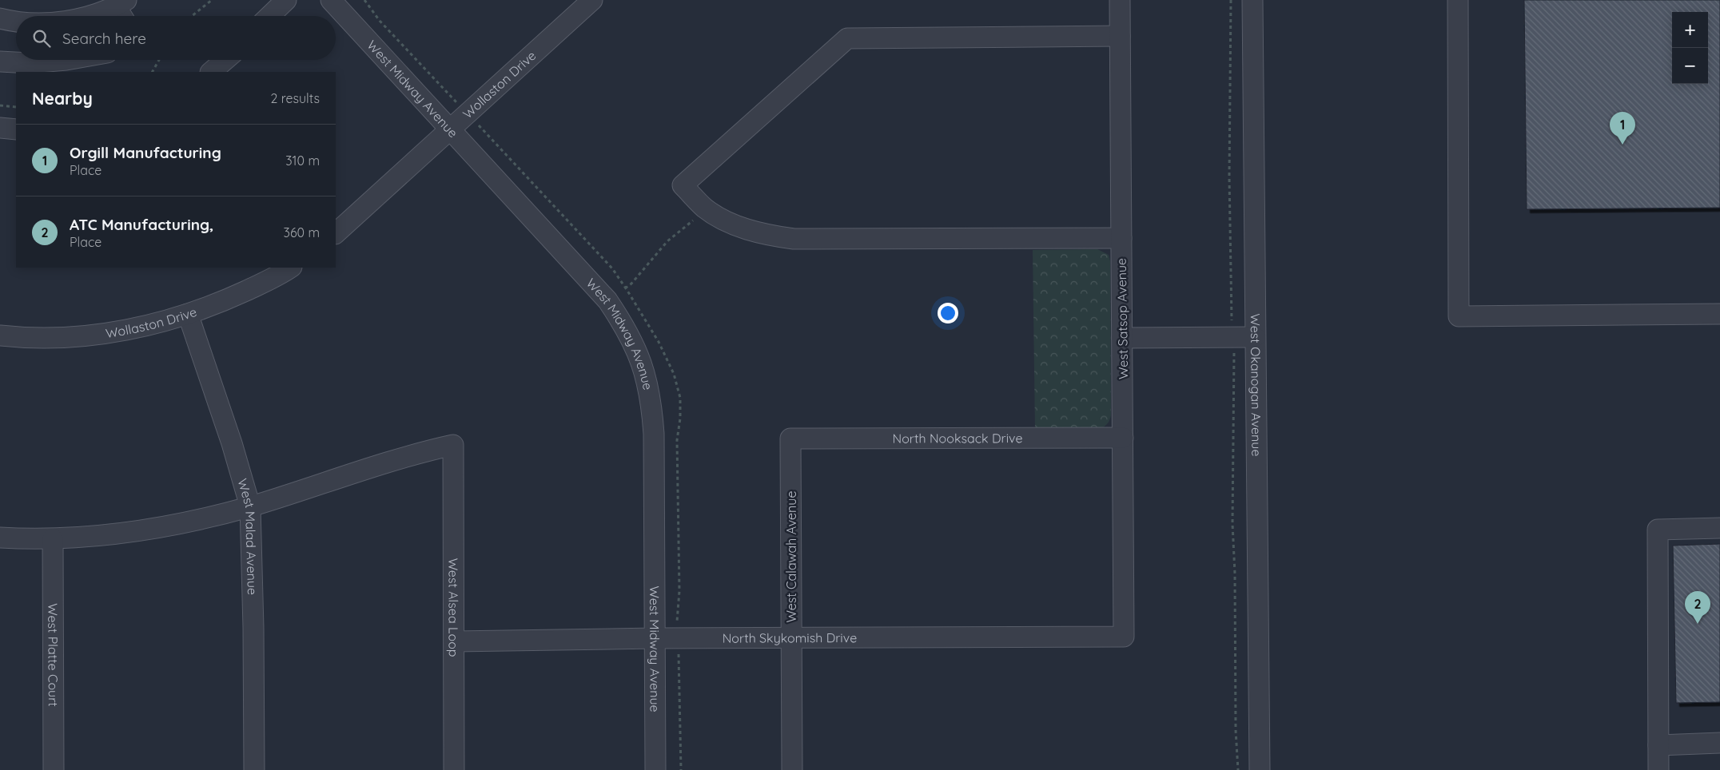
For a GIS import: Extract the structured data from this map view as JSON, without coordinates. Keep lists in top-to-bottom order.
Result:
{
  "streets": {
    "street": [
      "Wollaston Drive",
      "West Midway Avenue",
      "West Satsop Avenue",
      "West Okanogan Avenue",
      "North Nooksack Drive",
      "West Malad Avenue",
      "West Calawah Avenue",
      "West Alsea Loop",
      "North Skykomish Drive",
      "West Platte Court"
    ]
  },
  "crossings": [
    ["Wollaston Drive", "West Midway Avenue"],
    ["Wollaston Drive", "West Malad Avenue"],
    ["West Midway Avenue", "North Skykomish Drive"],
    ["West Satsop Avenue", "North Nooksack Drive"],
    ["West Satsop Avenue", "North Skykomish Drive"],
    ["North Nooksack Drive", "West Calawah Avenue"],
    ["West Malad Avenue", "West Alsea Loop"],
    ["West Calawah Avenue", "North Skykomish Drive"],
    ["West Alsea Loop", "North Skykomish Drive"]
  ],
  "page": {
    "map_buttons": ["+", "−"],
    "search": "Search here",
    "heading": ["Nearby", "2 results"],
    "pins": ["1", "2"],
    "list": [
      {
        "mark": "1",
        "name": "Orgill Manufacturing",
        "note": "Place",
        "value": "310 m"
      },
      {
        "mark": "2",
        "name": "ATC Manufacturing,",
        "note": "Place",
        "value": "360 m"
      }
    ]
  }
}
